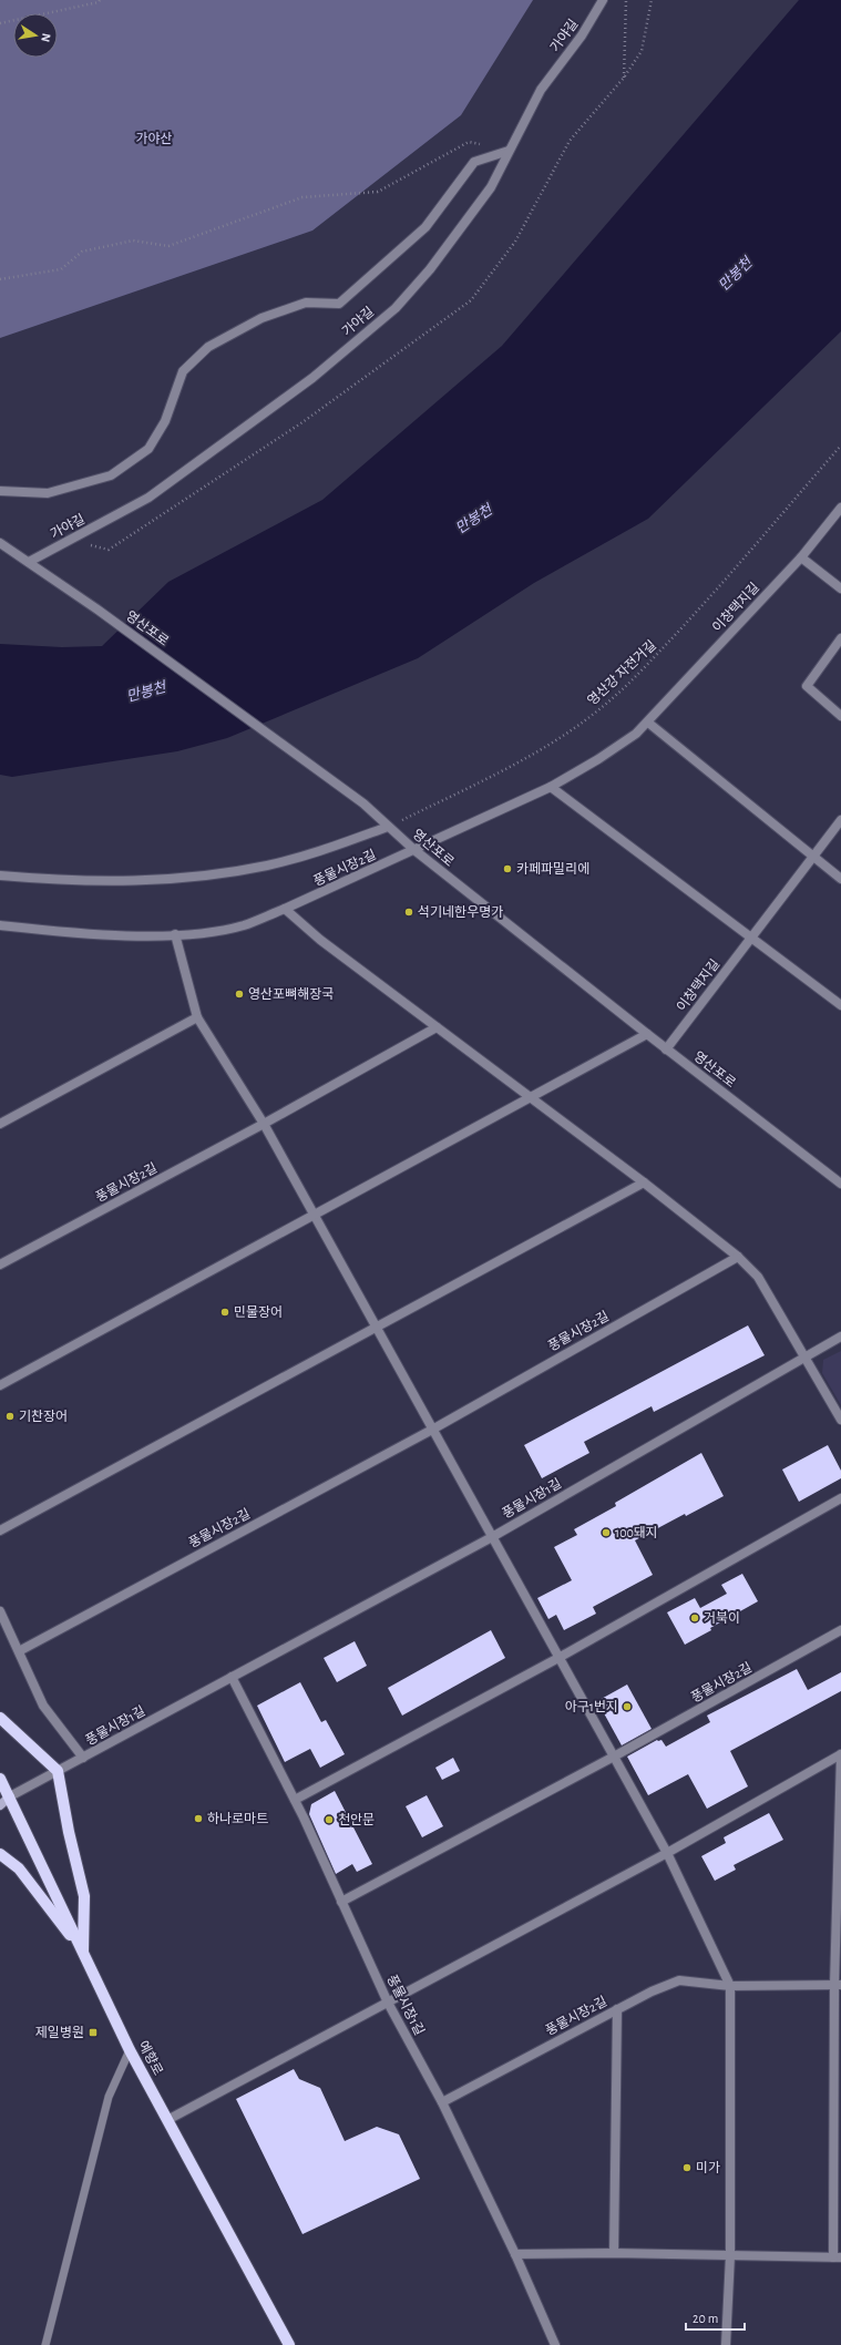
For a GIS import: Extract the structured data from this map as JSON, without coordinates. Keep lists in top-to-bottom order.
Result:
{
  "streets": {
    "main road": ["예향로"],
    "street": [
      "가야길",
      "이창택지길",
      "영산포로",
      "풍물시장2길",
      "풍물시장1길"
    ],
    "path": ["영산강 자전거길"]
  },
  "crossings": [
    ["가야길", "영산포로"],
    ["이창택지길", "영산포로"],
    ["이창택지길", "풍물시장2길"],
    ["영산포로", "영산강 자전거길"],
    ["영산포로", "풍물시장2길"],
    ["풍물시장2길", "풍물시장1길"],
    ["풍물시장1길", "예향로"]
  ],
  "water": ["만봉천"],
  "parks": ["가야산"],
  "places": {
    "other": [
      "카페파밀리에",
      "석기네한우명가",
      "영산포뼈해장국",
      "민물장어",
      "기찬장어",
      "100돼지",
      "거북이",
      "아구1번지",
      "하나로마트",
      "천안문",
      "미가"
    ],
    "transit": ["제일병원"]
  },
  "scale_bar": "20 m",
  "north": "right"
}
